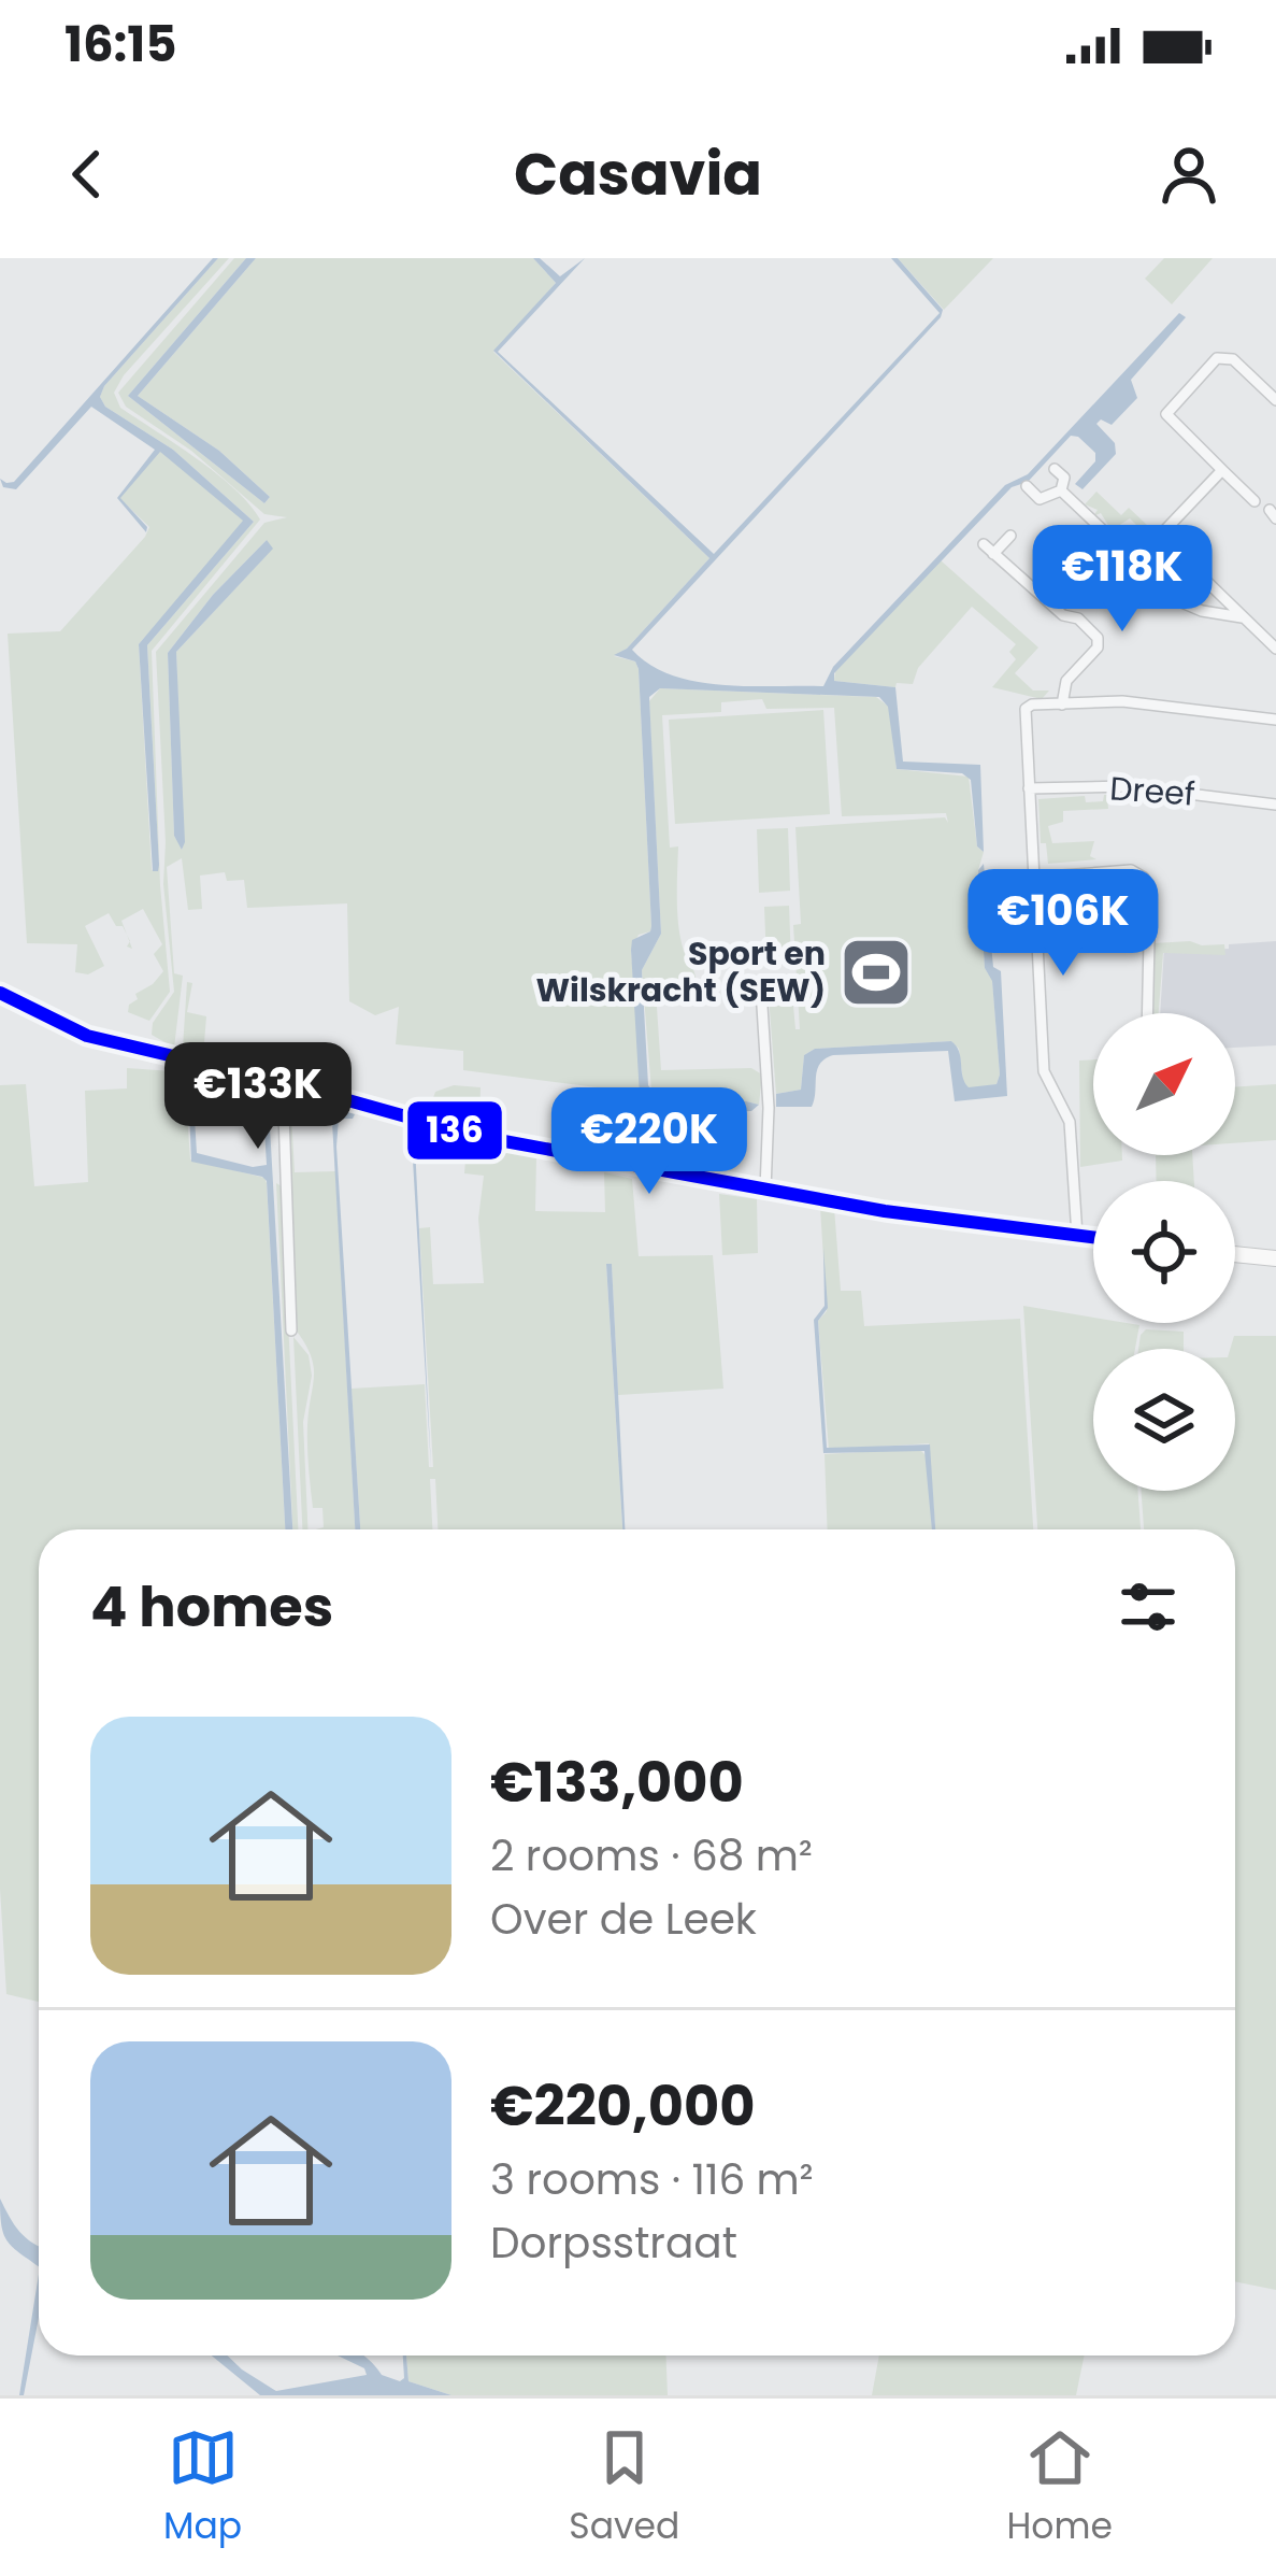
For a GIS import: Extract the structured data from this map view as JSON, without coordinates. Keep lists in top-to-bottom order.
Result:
{
  "streets": {
    "street": ["Dreef"]
  },
  "places": {
    "sports": ["Sport en Wilskracht (SEW)"]
  },
  "lines": ["transit line 136"],
  "north": "top right",
  "page": {
    "status": "16:15",
    "header": "Casavia",
    "price": [
      "€118K",
      "€106K",
      "€133K",
      "€220K"
    ],
    "heading": "4 homes",
    "list": [
      {
        "name": "€133,000",
        "note": "2 rooms · 68 m² · Over de Leek"
      },
      {
        "name": "€220,000",
        "note": "3 rooms · 116 m² · Dorpsstraat"
      }
    ],
    "tabs": ["Map", "Saved", "Home"]
  }
}
